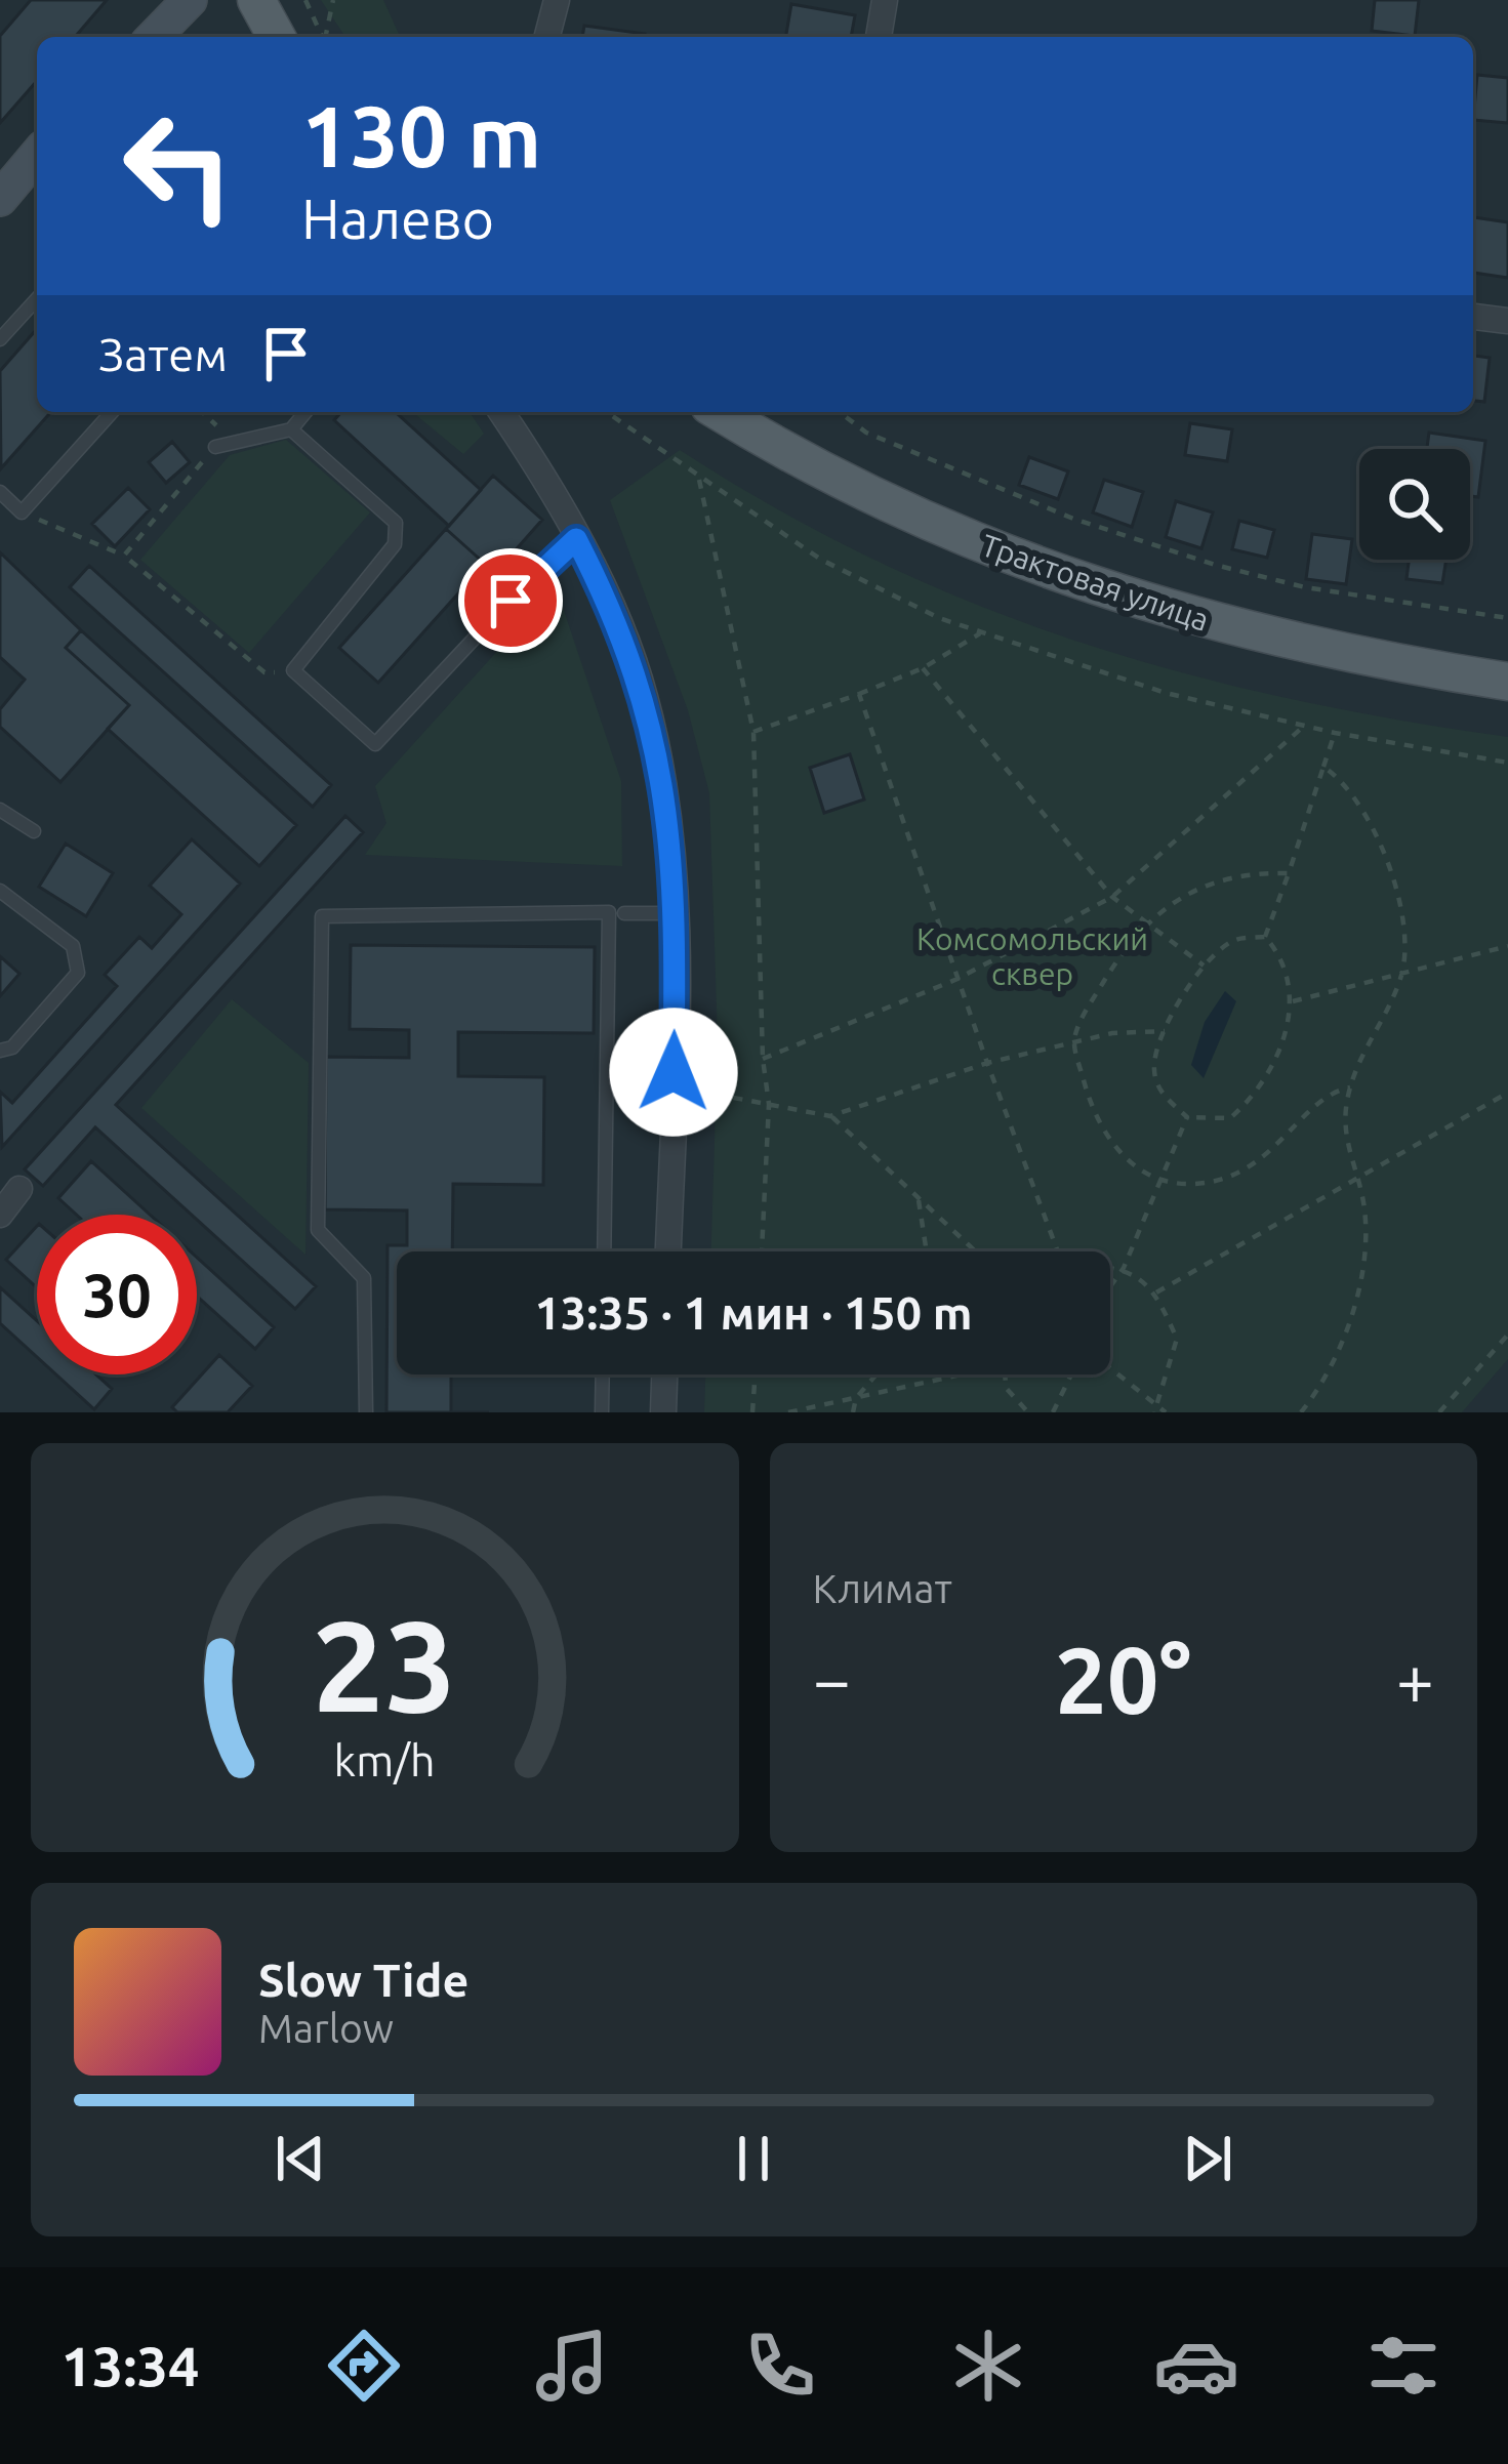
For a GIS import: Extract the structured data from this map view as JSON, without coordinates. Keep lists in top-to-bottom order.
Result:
{
  "streets": {
    "main road": ["Трактовая улица"]
  },
  "parks": ["Комсомольский сквер"],
  "page": {
    "turn": ["130 m", "Налево"],
    "then": "Затем",
    "limit": "30",
    "trip": "13:35 · 1 мин · 150 m",
    "tile": "Климат",
    "heat": ["−", "20°", "+"],
    "song": ["Slow Tide", "Marlow"],
    "tabs": "13:34",
    "gauge": ["23", "km/h"]
  }
}
